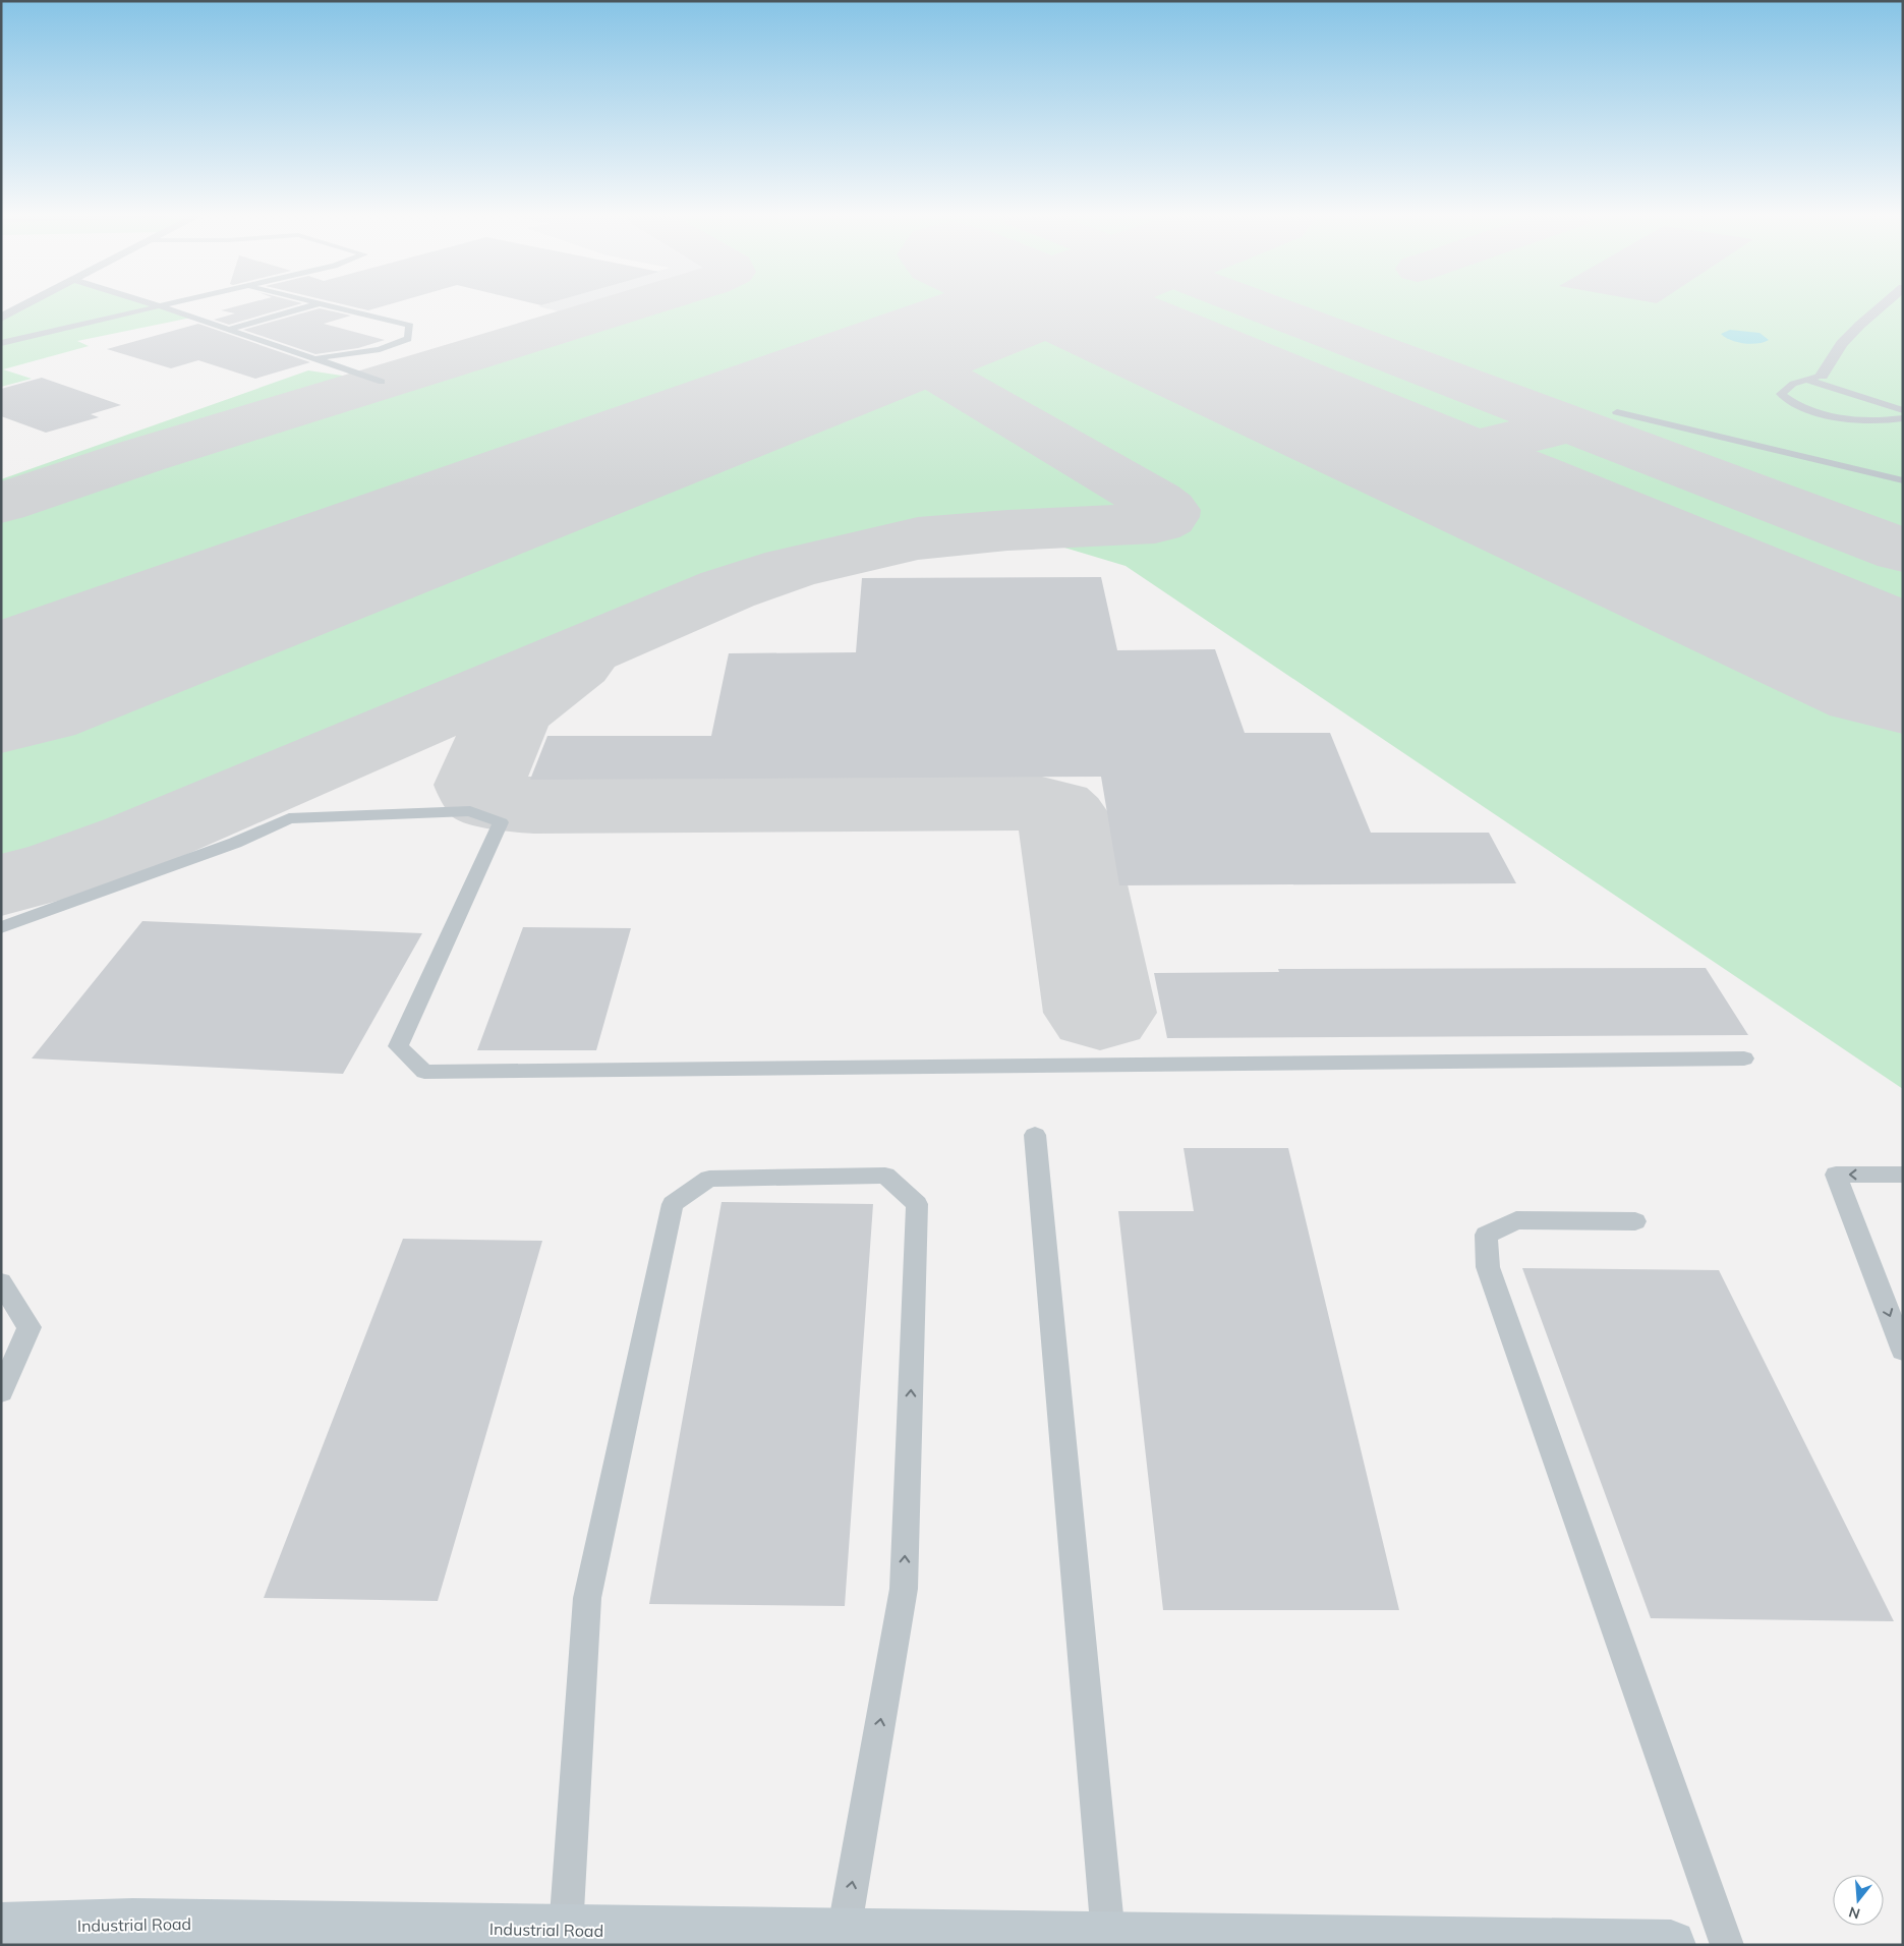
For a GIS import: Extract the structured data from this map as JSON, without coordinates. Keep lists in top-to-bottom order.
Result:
{
  "streets": {
    "street": ["Industrial Road"]
  },
  "north": "bottom"
}
